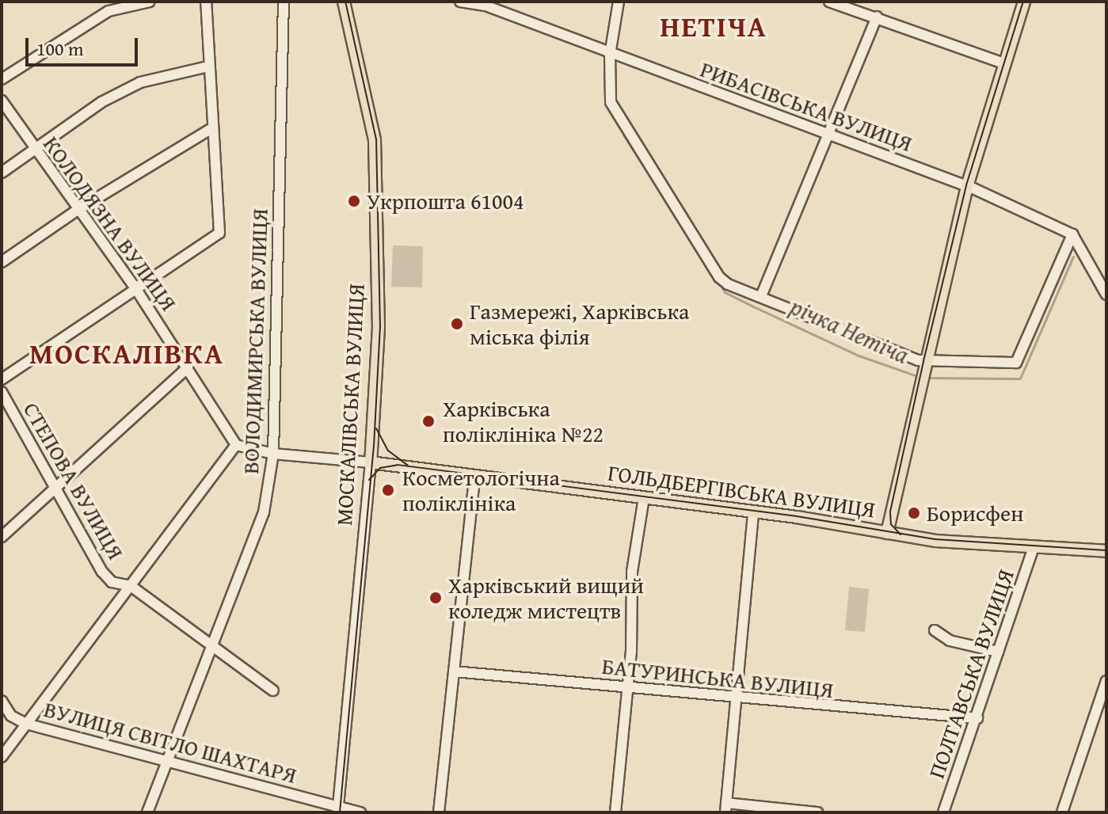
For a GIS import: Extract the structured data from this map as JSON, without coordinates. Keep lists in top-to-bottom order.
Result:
{
  "streets": {
    "main road": ["МОСКАЛІВСЬКА ВУЛИЦЯ", "ГОЛЬДБЕРГІВСЬКА ВУЛИЦЯ"],
    "street": [
      "РИБАСІВСЬКА ВУЛИЦЯ",
      "КОЛОДЯЗНА ВУЛИЦЯ",
      "ВОЛОДИМИРСЬКА ВУЛИЦЯ",
      "СТЕПОВА ВУЛИЦЯ",
      "ПОЛТАВСЬКА ВУЛИЦЯ",
      "БАТУРИНСЬКА ВУЛИЦЯ",
      "ВУЛИЦЯ СВІТЛО ШАХТАРЯ"
    ]
  },
  "crossings": [
    ["ВОЛОДИМИРСЬКА ВУЛИЦЯ", "СТЕПОВА ВУЛИЦЯ"],
    ["ВОЛОДИМИРСЬКА ВУЛИЦЯ", "ВУЛИЦЯ СВІТЛО ШАХТАРЯ"],
    ["МОСКАЛІВСЬКА ВУЛИЦЯ", "ГОЛЬДБЕРГІВСЬКА ВУЛИЦЯ"],
    ["МОСКАЛІВСЬКА ВУЛИЦЯ", "ВУЛИЦЯ СВІТЛО ШАХТАРЯ"],
    ["ГОЛЬДБЕРГІВСЬКА ВУЛИЦЯ", "ПОЛТАВСЬКА ВУЛИЦЯ"],
    ["ПОЛТАВСЬКА ВУЛИЦЯ", "БАТУРИНСЬКА ВУЛИЦЯ"]
  ],
  "districts": ["НЕТІЧА", "МОСКАЛІВКА"],
  "water": ["річка Нетіча"],
  "places": [
    "Укрпошта 61004",
    "Газмережі, Харківська міська філія",
    "Харківська поліклініка №22",
    "Косметологічна поліклініка",
    "Борисфен",
    "Харківський вищий коледж мистецтв"
  ],
  "scale_bar": "100 m"
}
